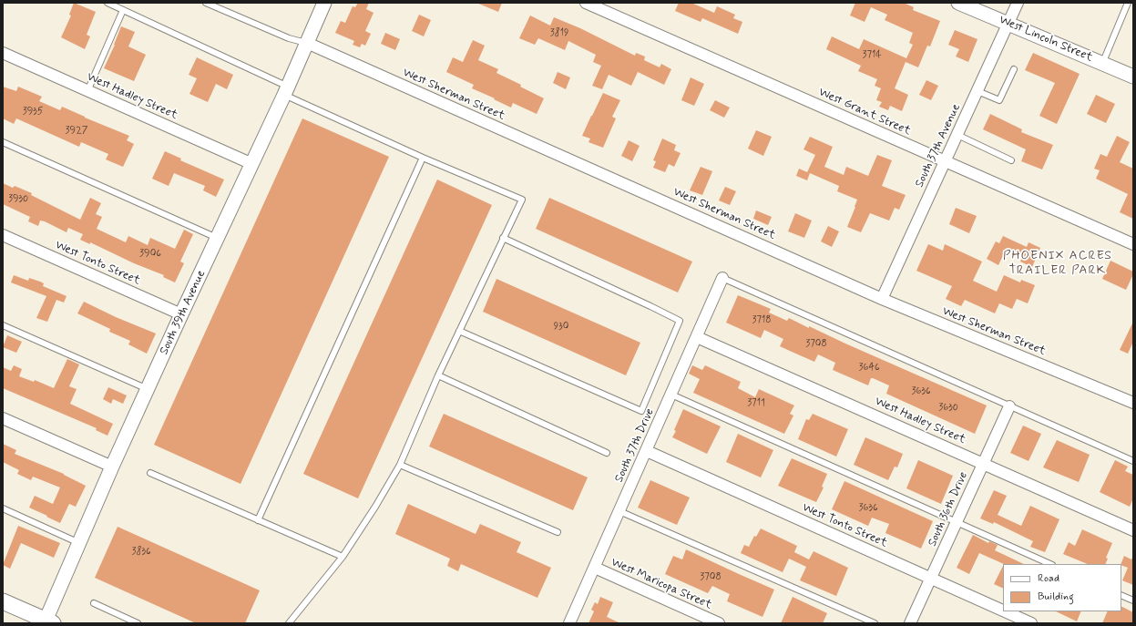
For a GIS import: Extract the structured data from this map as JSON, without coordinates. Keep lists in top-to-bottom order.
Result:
{
  "streets": {
    "street": [
      "West Lincoln Street",
      "West Sherman Street",
      "West Hadley Street",
      "West Grant Street",
      "South 37th Avenue",
      "West Tonto Street",
      "South 39th Avenue",
      "South 37th Drive",
      "South 36th Drive",
      "West Maricopa Street"
    ]
  },
  "crossings": [
    ["West Lincoln Street", "South 37th Avenue"],
    ["West Sherman Street", "South 37th Avenue"],
    ["West Sherman Street", "South 39th Avenue"],
    ["West Hadley Street", "South 39th Avenue"],
    ["West Hadley Street", "South 37th Drive"],
    ["West Hadley Street", "South 36th Drive"],
    ["West Grant Street", "South 37th Avenue"],
    ["West Tonto Street", "South 39th Avenue"],
    ["West Tonto Street", "South 37th Drive"],
    ["West Tonto Street", "South 36th Drive"],
    ["South 37th Drive", "West Maricopa Street"]
  ],
  "districts": ["PHOENIX ACRES TRAILER PARK"],
  "house_numbers": [
    "3819",
    "3714",
    "3935",
    "3927",
    "3930",
    "3906",
    "3718",
    "930",
    "3708",
    "3646",
    "3636",
    "3711",
    "3630",
    "3636",
    "3836",
    "3708"
  ],
  "legend": ["Road", "Building"]
}
